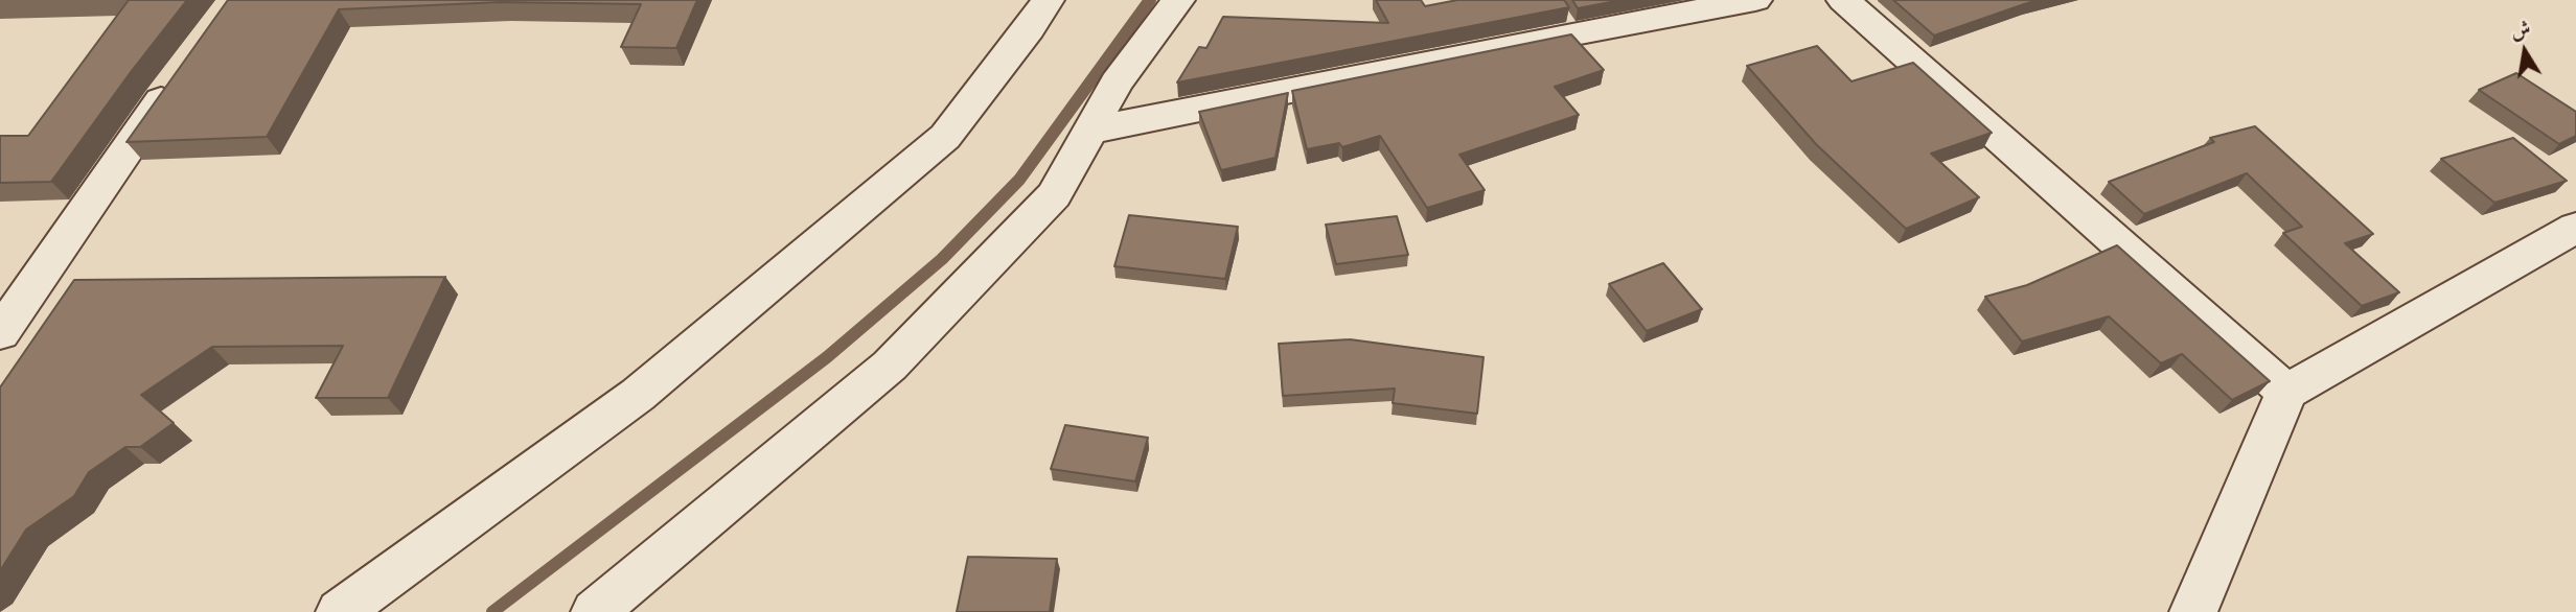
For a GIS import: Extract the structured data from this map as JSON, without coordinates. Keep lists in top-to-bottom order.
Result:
{
  "north": "top"
}
